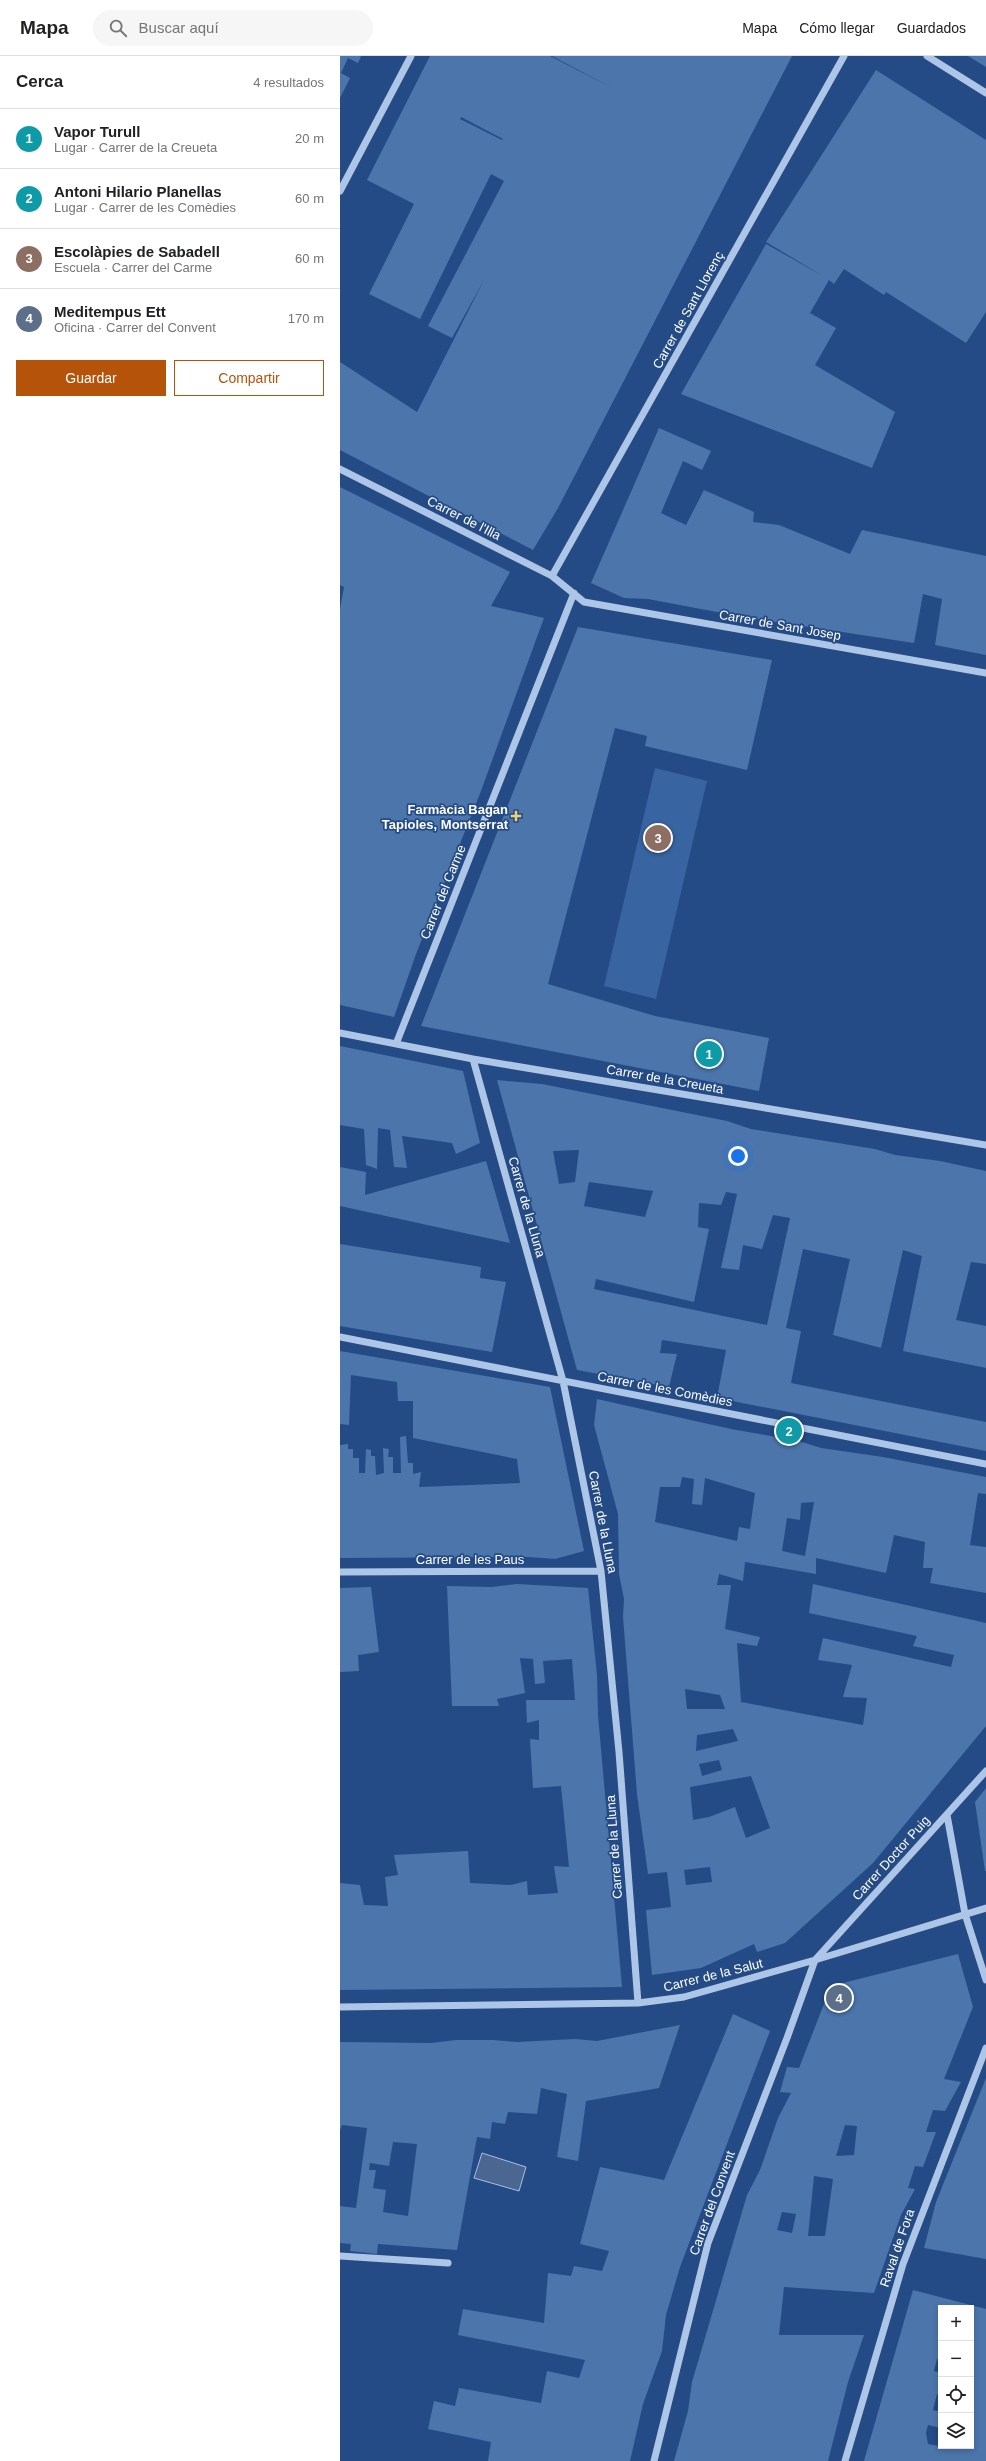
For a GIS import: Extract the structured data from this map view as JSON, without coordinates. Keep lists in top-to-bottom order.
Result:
{
  "streets": {
    "street": [
      "Carrer de Sant Llorenç",
      "Carrer de l'Illa",
      "Carrer de Sant Josep",
      "Carrer del Carme",
      "Carrer de la Creueta",
      "Carrer de la Lluna",
      "Carrer de les Comèdies",
      "Carrer de les Paus",
      "Carrer Doctor Puig",
      "Carrer de la Salut",
      "Carrer del Convent",
      "Raval de Fora"
    ]
  },
  "crossings": [
    ["Carrer de Sant Llorenç", "Carrer de l'Illa"],
    ["Carrer de l'Illa", "Carrer de Sant Josep"],
    ["Carrer de l'Illa", "Carrer del Carme"],
    ["Carrer de Sant Josep", "Carrer del Carme"],
    ["Carrer del Carme", "Carrer de la Creueta"],
    ["Carrer de la Creueta", "Carrer de la Lluna"],
    ["Carrer de la Lluna", "Carrer de les Comèdies"],
    ["Carrer de la Lluna", "Carrer de les Paus"],
    ["Carrer de la Lluna", "Carrer de la Salut"],
    ["Carrer Doctor Puig", "Carrer de la Salut"],
    ["Carrer Doctor Puig", "Carrer del Convent"],
    ["Carrer de la Salut", "Carrer del Convent"]
  ],
  "places": {
    "health": ["Farmàcia Bagan Tapioles, Montserrat"]
  },
  "page": {
    "header": "Mapa",
    "search": "Buscar aquí",
    "nav": ["Mapa", "Cómo llegar", "Guardados"],
    "heading": ["Cerca", "4 resultados"],
    "list": [
      {
        "mark": "1",
        "name": "Vapor Turull",
        "note": "Lugar · Carrer de la Creueta",
        "value": "20 m"
      },
      {
        "mark": "2",
        "name": "Antoni Hilario Planellas",
        "note": "Lugar · Carrer de les Comèdies",
        "value": "60 m"
      },
      {
        "mark": "3",
        "name": "Escolàpies de Sabadell",
        "note": "Escuela · Carrer del Carme",
        "value": "60 m"
      },
      {
        "mark": "4",
        "name": "Meditempus Ett",
        "note": "Oficina · Carrer del Convent",
        "value": "170 m"
      }
    ],
    "buttons": ["Guardar", "Compartir"],
    "pins": [
      "3",
      "1",
      "2",
      "4"
    ],
    "map_buttons": ["+", "−"]
  }
}
